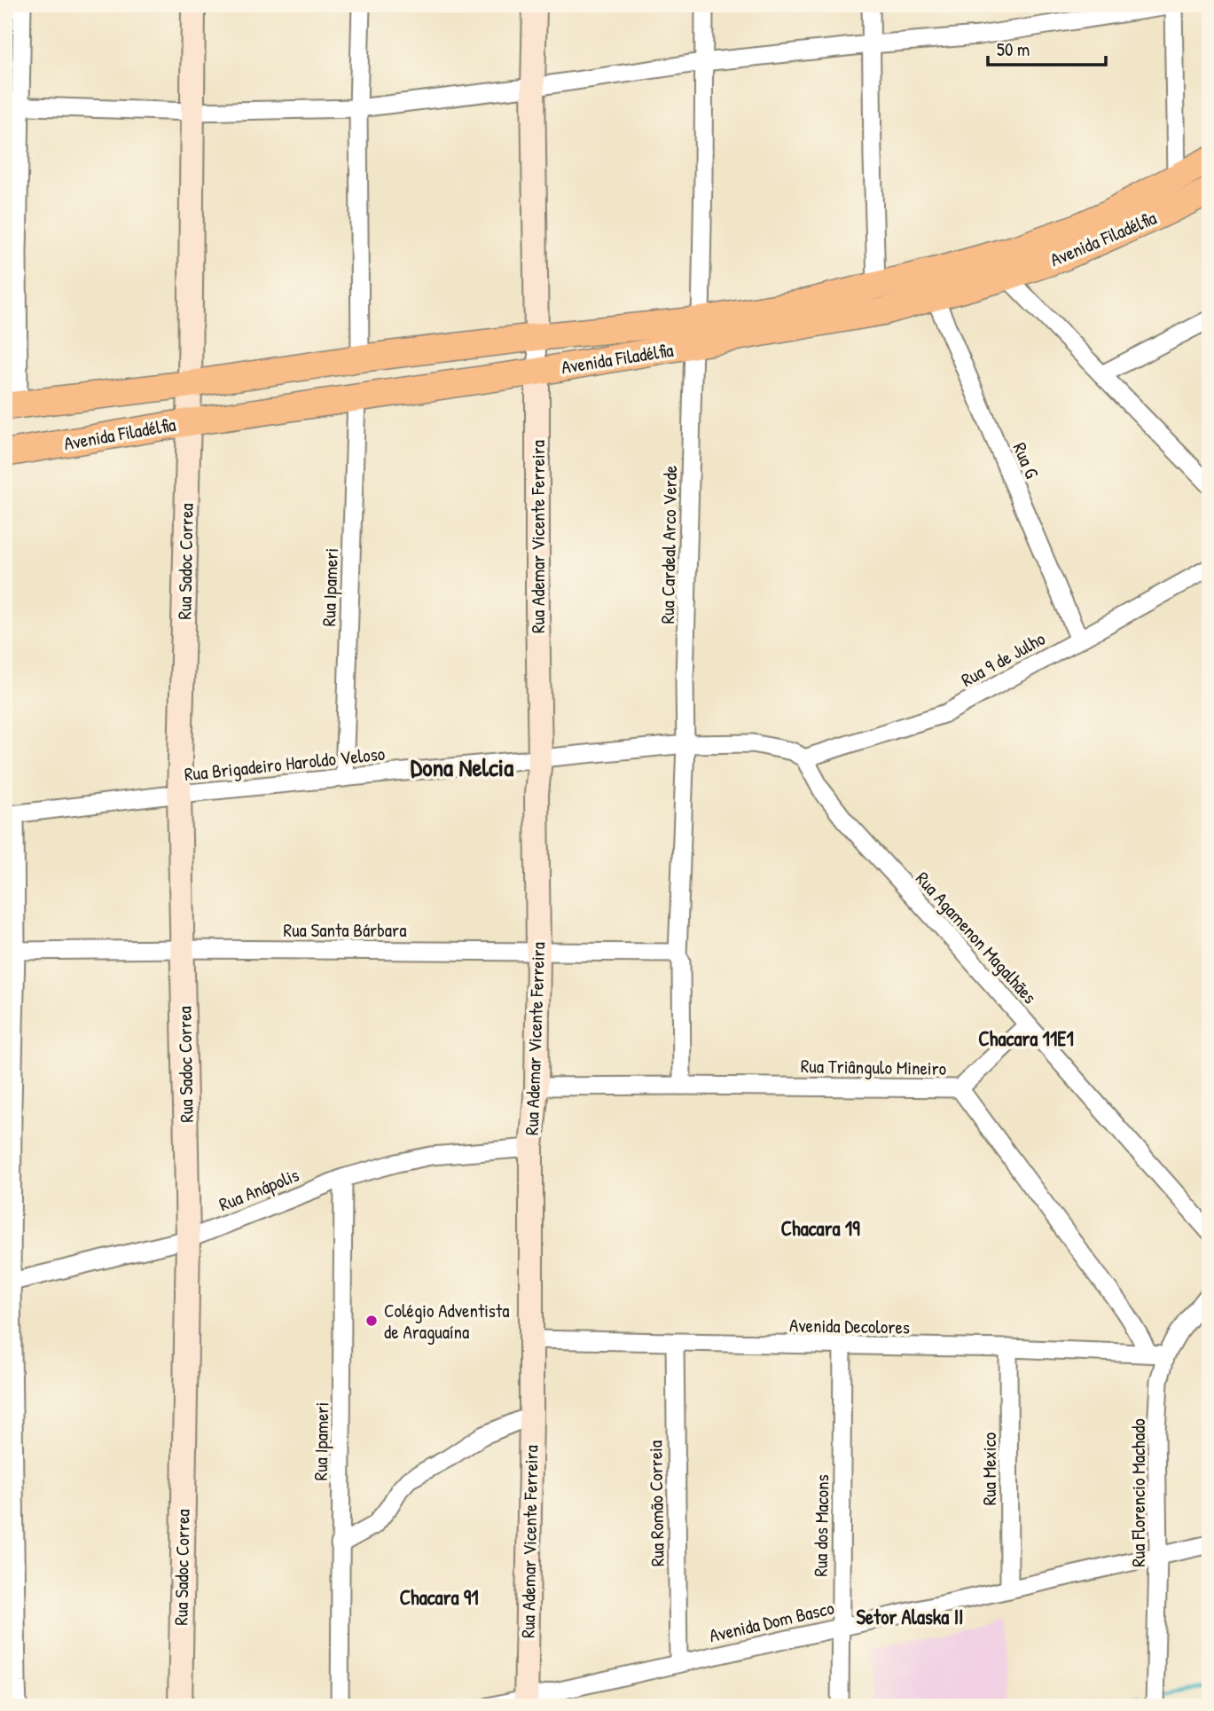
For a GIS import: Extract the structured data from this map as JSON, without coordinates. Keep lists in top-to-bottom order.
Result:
{
  "streets": {
    "main road": ["Avenida Filadélfia"],
    "street": [
      "Rua G",
      "Rua Ademar Vicente Ferreira",
      "Rua Cardeal Arco Verde",
      "Rua Sadoc Correa",
      "Rua Ipameri",
      "Rua 9 de Julho",
      "Rua Brigadeiro Haroldo Veloso",
      "Rua Santa Bárbara",
      "Rua Agamenon Magalhães",
      "Rua Triângulo Mineiro",
      "Rua Anápolis",
      "Avenida Decolores",
      "Rua Mexico",
      "Rua Florencio Machado",
      "Rua Romão Correia",
      "Rua dos Macons",
      "Avenida Dom Basco"
    ]
  },
  "crossings": [
    ["Avenida Filadélfia", "Rua G"],
    ["Avenida Filadélfia", "Rua Ademar Vicente Ferreira"],
    ["Avenida Filadélfia", "Rua Cardeal Arco Verde"],
    ["Avenida Filadélfia", "Rua Sadoc Correa"],
    ["Avenida Filadélfia", "Rua Ipameri"],
    ["Rua G", "Rua 9 de Julho"],
    ["Rua Ademar Vicente Ferreira", "Rua Brigadeiro Haroldo Veloso"],
    ["Rua Ademar Vicente Ferreira", "Rua Santa Bárbara"],
    ["Rua Ademar Vicente Ferreira", "Rua Triângulo Mineiro"],
    ["Rua Ademar Vicente Ferreira", "Rua Anápolis"],
    ["Rua Ademar Vicente Ferreira", "Avenida Decolores"],
    ["Rua Ademar Vicente Ferreira", "Avenida Dom Basco"],
    ["Rua Cardeal Arco Verde", "Rua Brigadeiro Haroldo Veloso"],
    ["Rua Cardeal Arco Verde", "Rua Santa Bárbara"],
    ["Rua Sadoc Correa", "Rua Brigadeiro Haroldo Veloso"],
    ["Rua Sadoc Correa", "Rua Santa Bárbara"],
    ["Rua Sadoc Correa", "Rua Anápolis"],
    ["Rua Ipameri", "Rua Brigadeiro Haroldo Veloso"],
    ["Rua Ipameri", "Rua Anápolis"],
    ["Rua 9 de Julho", "Rua Brigadeiro Haroldo Veloso"],
    ["Rua 9 de Julho", "Rua Agamenon Magalhães"],
    ["Rua Brigadeiro Haroldo Veloso", "Rua Agamenon Magalhães"],
    ["Rua Triângulo Mineiro", "Avenida Decolores"],
    ["Avenida Decolores", "Rua Mexico"],
    ["Avenida Decolores", "Rua Florencio Machado"],
    ["Avenida Decolores", "Rua Romão Correia"],
    ["Avenida Decolores", "Rua dos Macons"],
    ["Rua Mexico", "Avenida Dom Basco"],
    ["Rua Florencio Machado", "Avenida Dom Basco"],
    ["Rua Romão Correia", "Avenida Dom Basco"],
    ["Rua dos Macons", "Avenida Dom Basco"]
  ],
  "districts": [
    "Dona Nelcia",
    "Chacara 11E1",
    "Chacara 19",
    "Chacara 91",
    "Setor Alaska II"
  ],
  "places": ["Colégio Adventista de Araguaína"],
  "scale_bar": "50 m"
}
